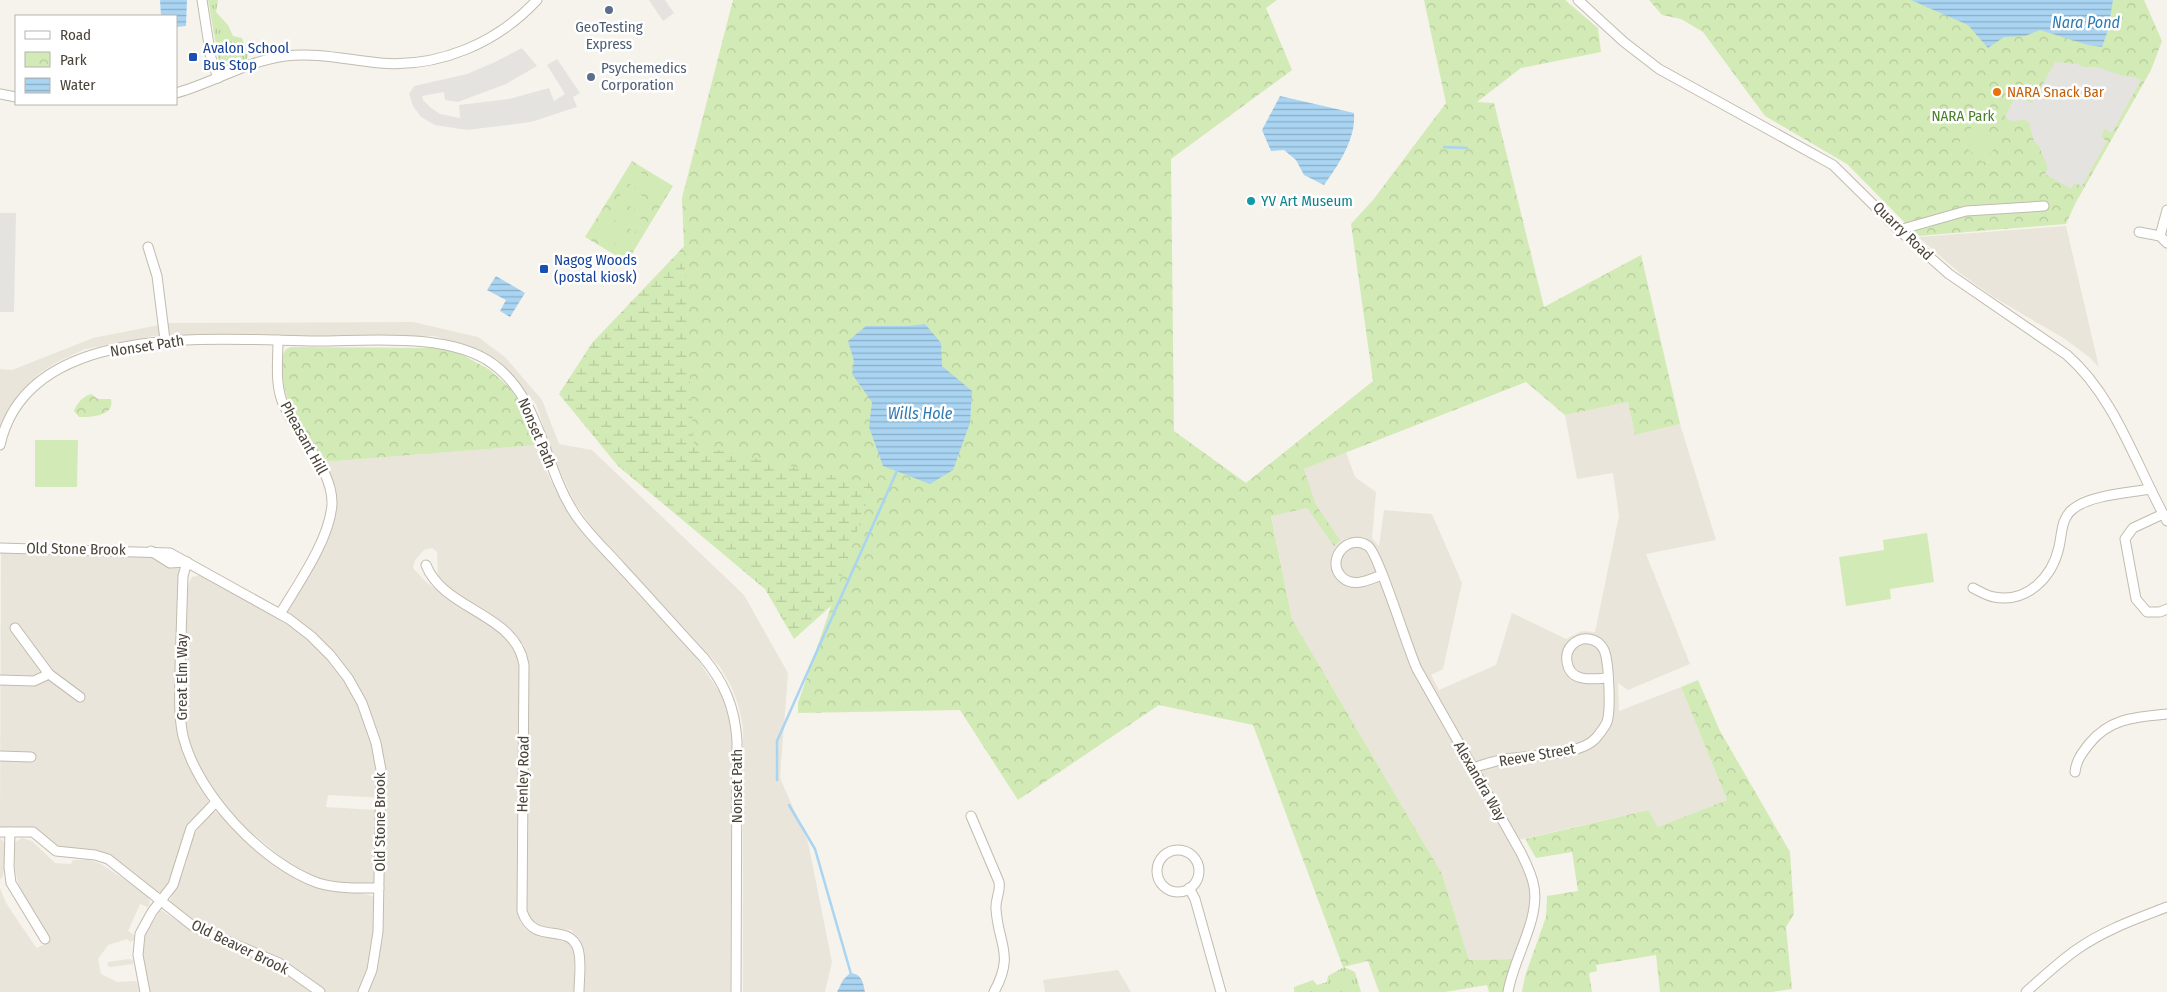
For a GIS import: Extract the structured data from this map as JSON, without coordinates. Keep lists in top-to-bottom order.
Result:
{
  "streets": {
    "street": [
      "Quarry Road",
      "Nonset Path",
      "Pheasant Hill",
      "Old Stone Brook",
      "Great Elm Way",
      "Reeve Street",
      "Henley Road",
      "Alexandra Way",
      "Old Beaver Brook"
    ]
  },
  "crossings": [
    ["Nonset Path", "Pheasant Hill"],
    ["Pheasant Hill", "Old Stone Brook"],
    ["Old Stone Brook", "Great Elm Way"],
    ["Reeve Street", "Alexandra Way"]
  ],
  "water": ["Nara Pond", "Wills Hole"],
  "parks": ["NARA Park"],
  "places": {
    "other": [
      "GeoTesting Express",
      "Psychemedics Corporation",
      "NARA Snack Bar",
      "YV Art Museum"
    ],
    "transit": ["Avalon School Bus Stop", "Nagog Woods (postal kiosk)"]
  },
  "legend": ["Road", "Park", "Water"]
}
